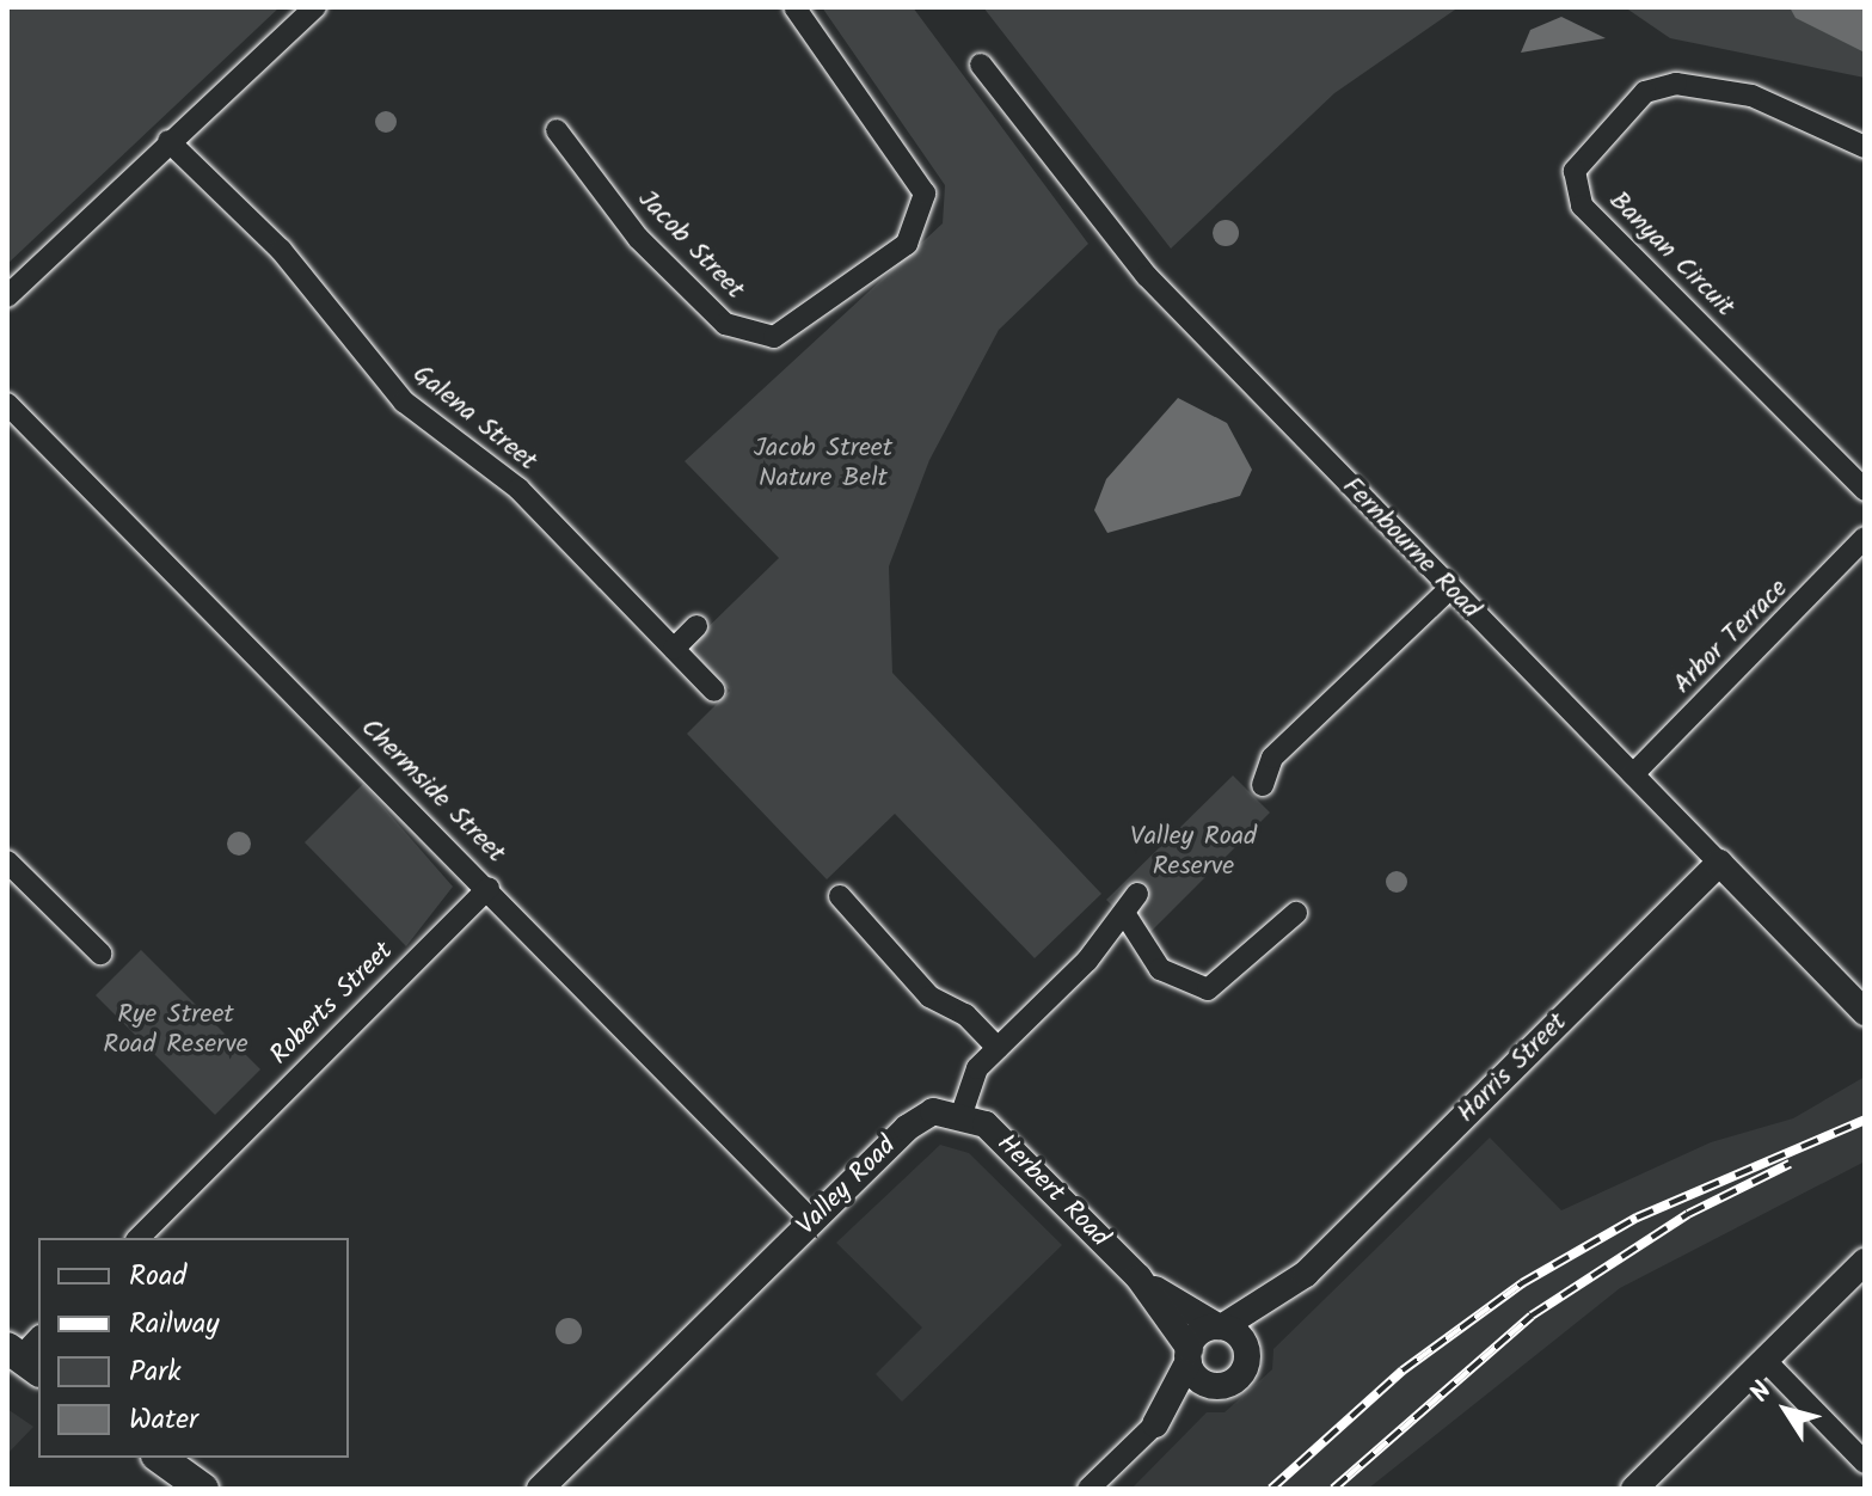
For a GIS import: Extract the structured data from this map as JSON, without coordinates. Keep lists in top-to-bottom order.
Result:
{
  "streets": {
    "street": [
      "Jacob Street",
      "Banyan Circuit",
      "Galena Street",
      "Fernbourne Road",
      "Arbor Terrace",
      "Chermside Street",
      "Roberts Street",
      "Harris Street",
      "Valley Road",
      "Herbert Road"
    ]
  },
  "crossings": [
    ["Fernbourne Road", "Arbor Terrace"],
    ["Fernbourne Road", "Harris Street"],
    ["Chermside Street", "Roberts Street"],
    ["Chermside Street", "Valley Road"],
    ["Harris Street", "Herbert Road"],
    ["Valley Road", "Herbert Road"]
  ],
  "parks": ["Jacob Street Nature Belt", "Valley Road Reserve", "Rye Street Road Reserve"],
  "legend": [
    "Road",
    "Railway",
    "Park",
    "Water"
  ],
  "north": "top left"
}
